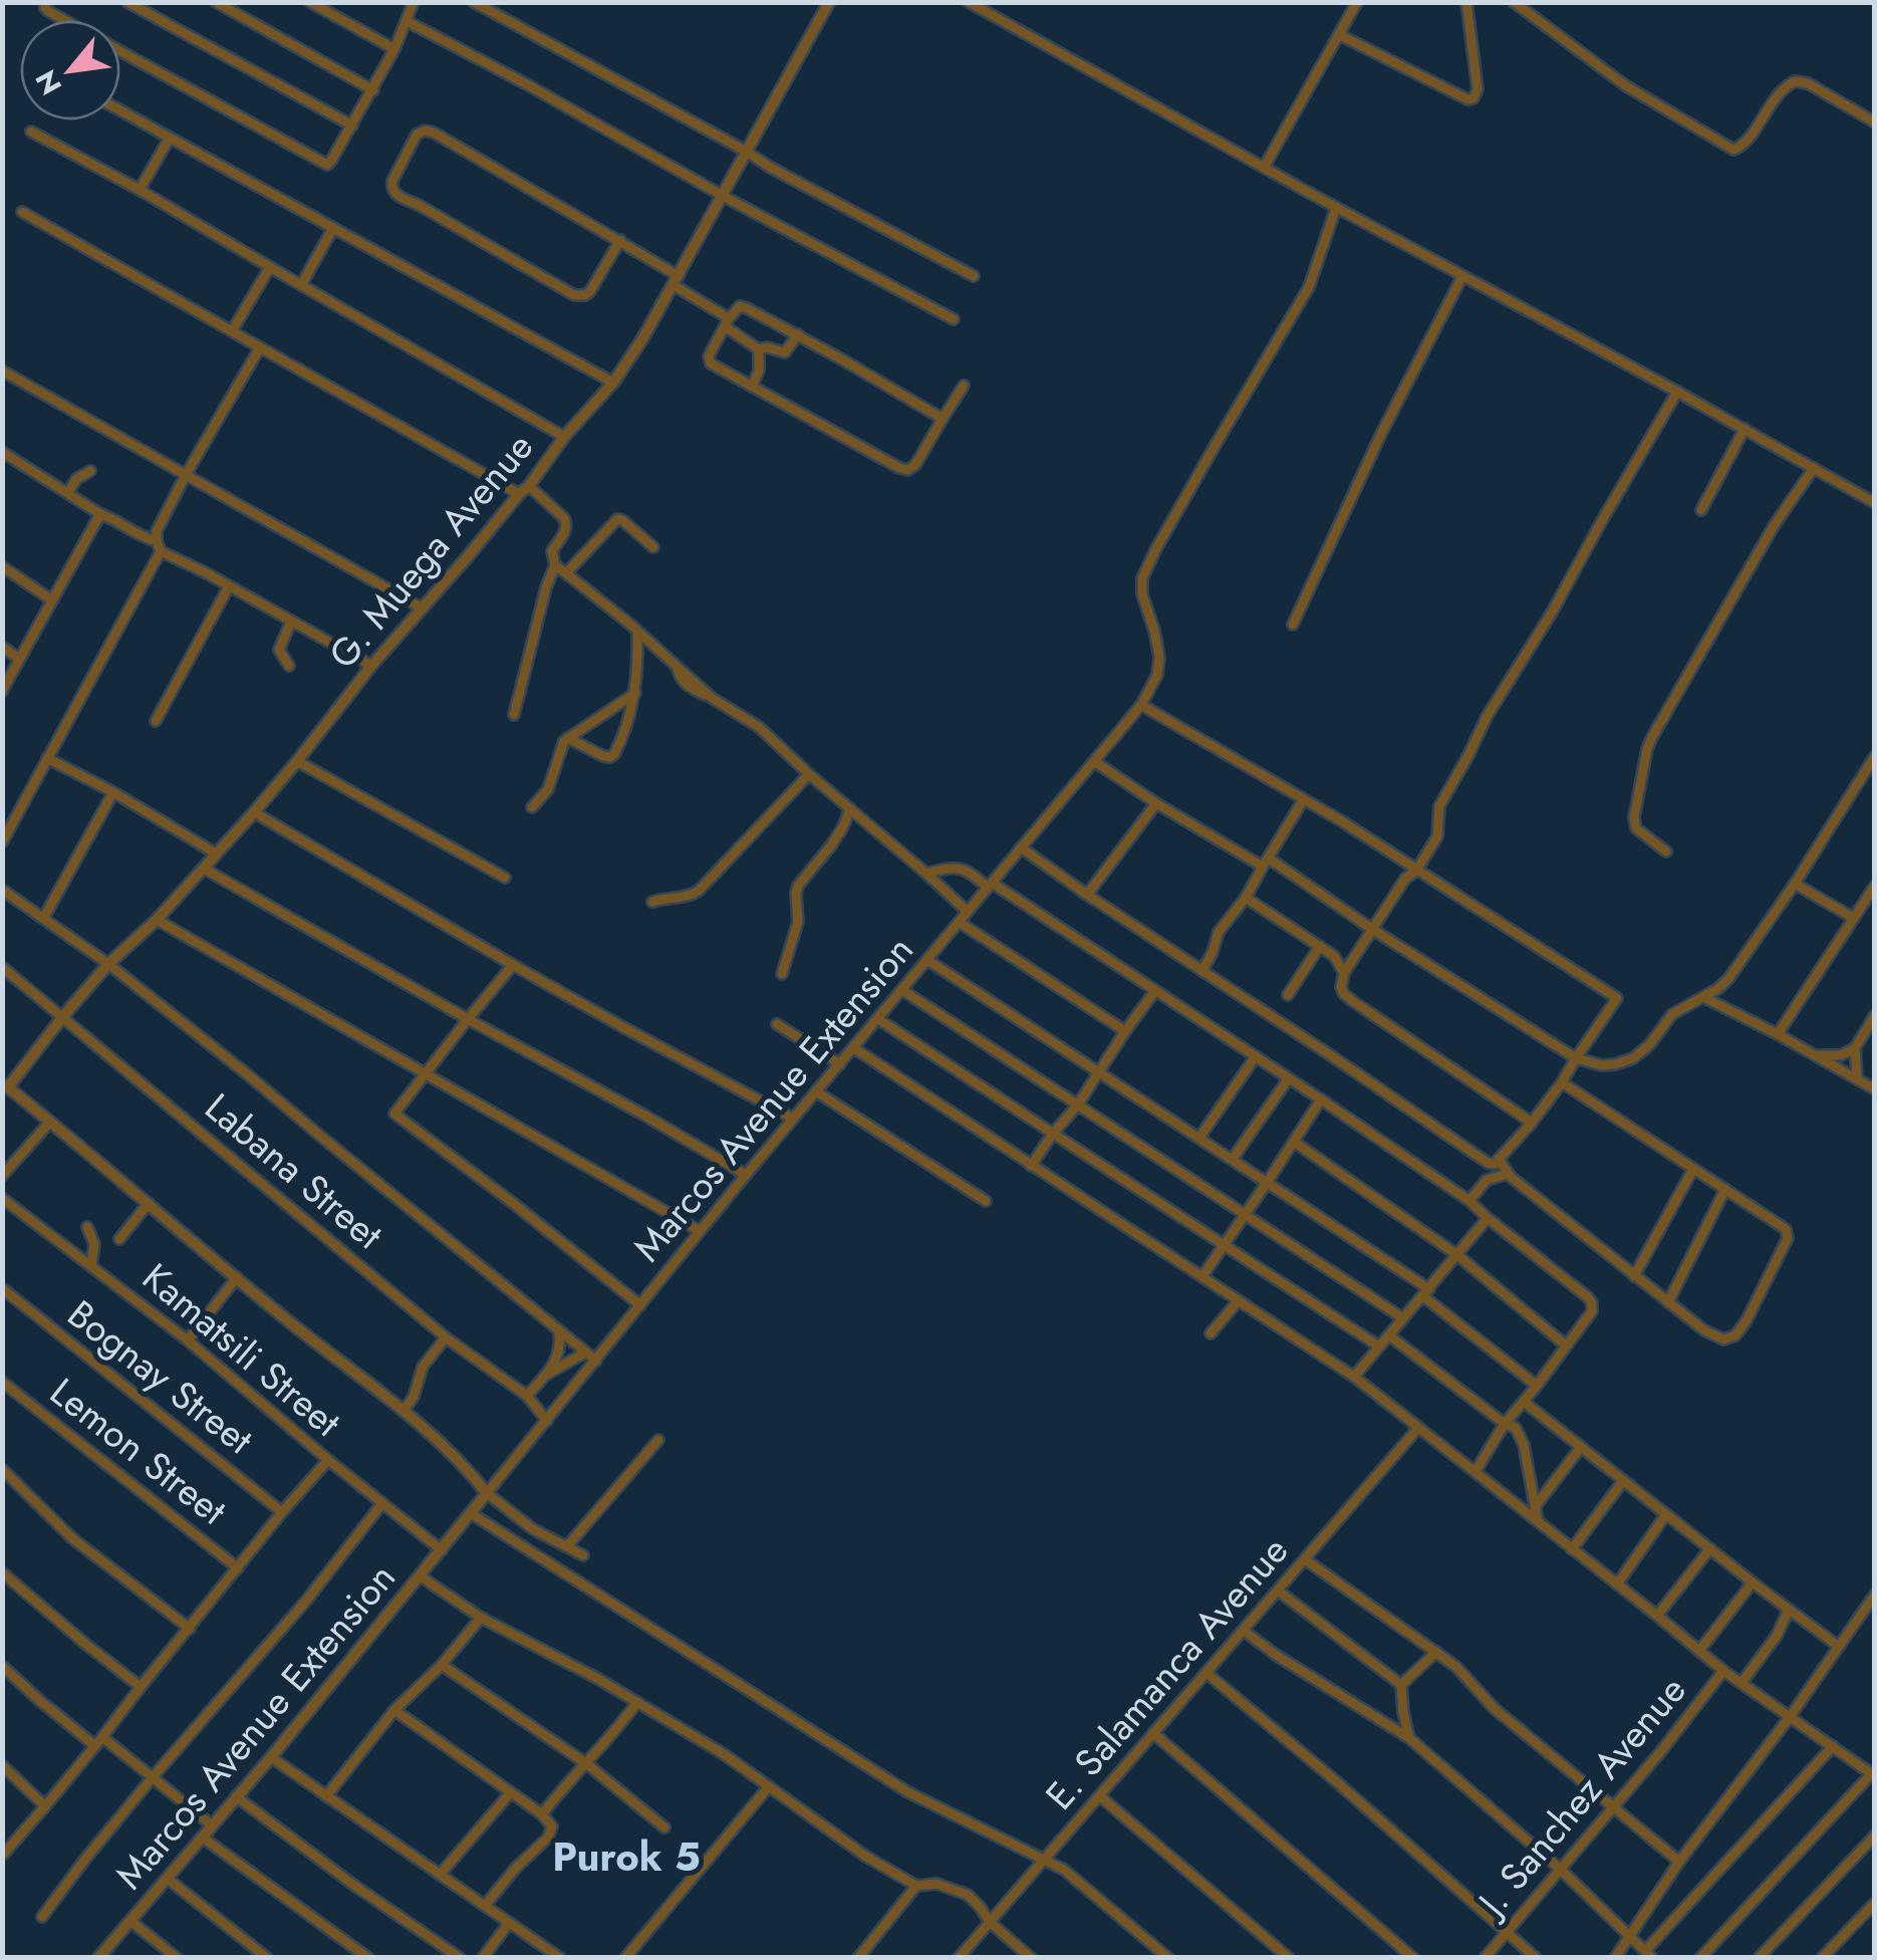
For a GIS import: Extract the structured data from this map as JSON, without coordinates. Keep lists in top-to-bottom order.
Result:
{
  "streets": {
    "street": [
      "G. Muega Avenue",
      "Marcos Avenue Extension",
      "Labana Street",
      "Kamatsili Street",
      "Bognay Street",
      "Lemon Street",
      "E. Salamanca Avenue",
      "J. Sanchez Avenue"
    ]
  },
  "crossings": [
    ["G. Muega Avenue", "Labana Street"],
    ["Marcos Avenue Extension", "Labana Street"],
    ["Marcos Avenue Extension", "Kamatsili Street"]
  ],
  "districts": ["Purok 5"],
  "north": "bottom left"
}
